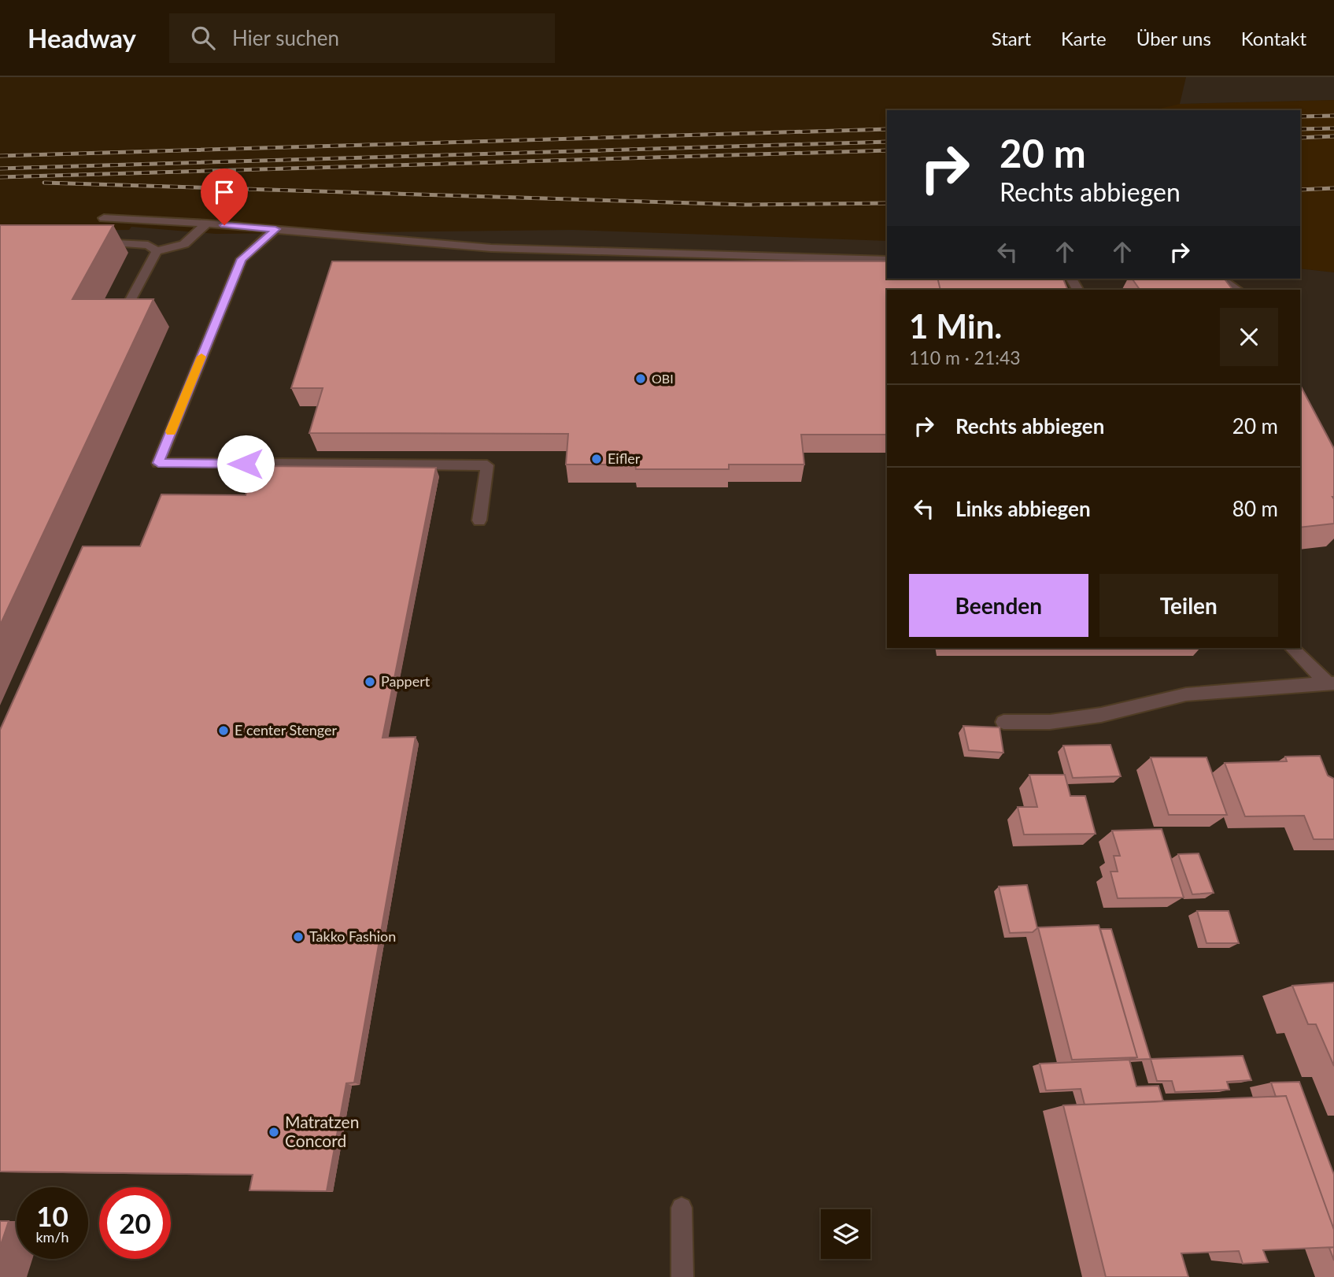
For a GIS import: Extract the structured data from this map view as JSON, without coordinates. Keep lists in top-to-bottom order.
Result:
{
  "places": [
    "OBI",
    "Eifler",
    "Pappert",
    "E center Stenger",
    "Takko Fashion",
    "Matratzen Concord"
  ],
  "page": {
    "header": "Headway",
    "search": "Hier suchen",
    "nav": [
      "Start",
      "Karte",
      "Über uns",
      "Kontakt"
    ],
    "turn": ["20 m", "Rechts abbiegen"],
    "heading": ["1 Min.", "110 m · 21:43"],
    "list": [
      {
        "name": "Rechts abbiegen",
        "value": "20 m"
      },
      {
        "name": "Links abbiegen",
        "value": "80 m"
      }
    ],
    "buttons": ["Beenden", "Teilen"],
    "speed": "10 km/h",
    "limit": "20"
  }
}
